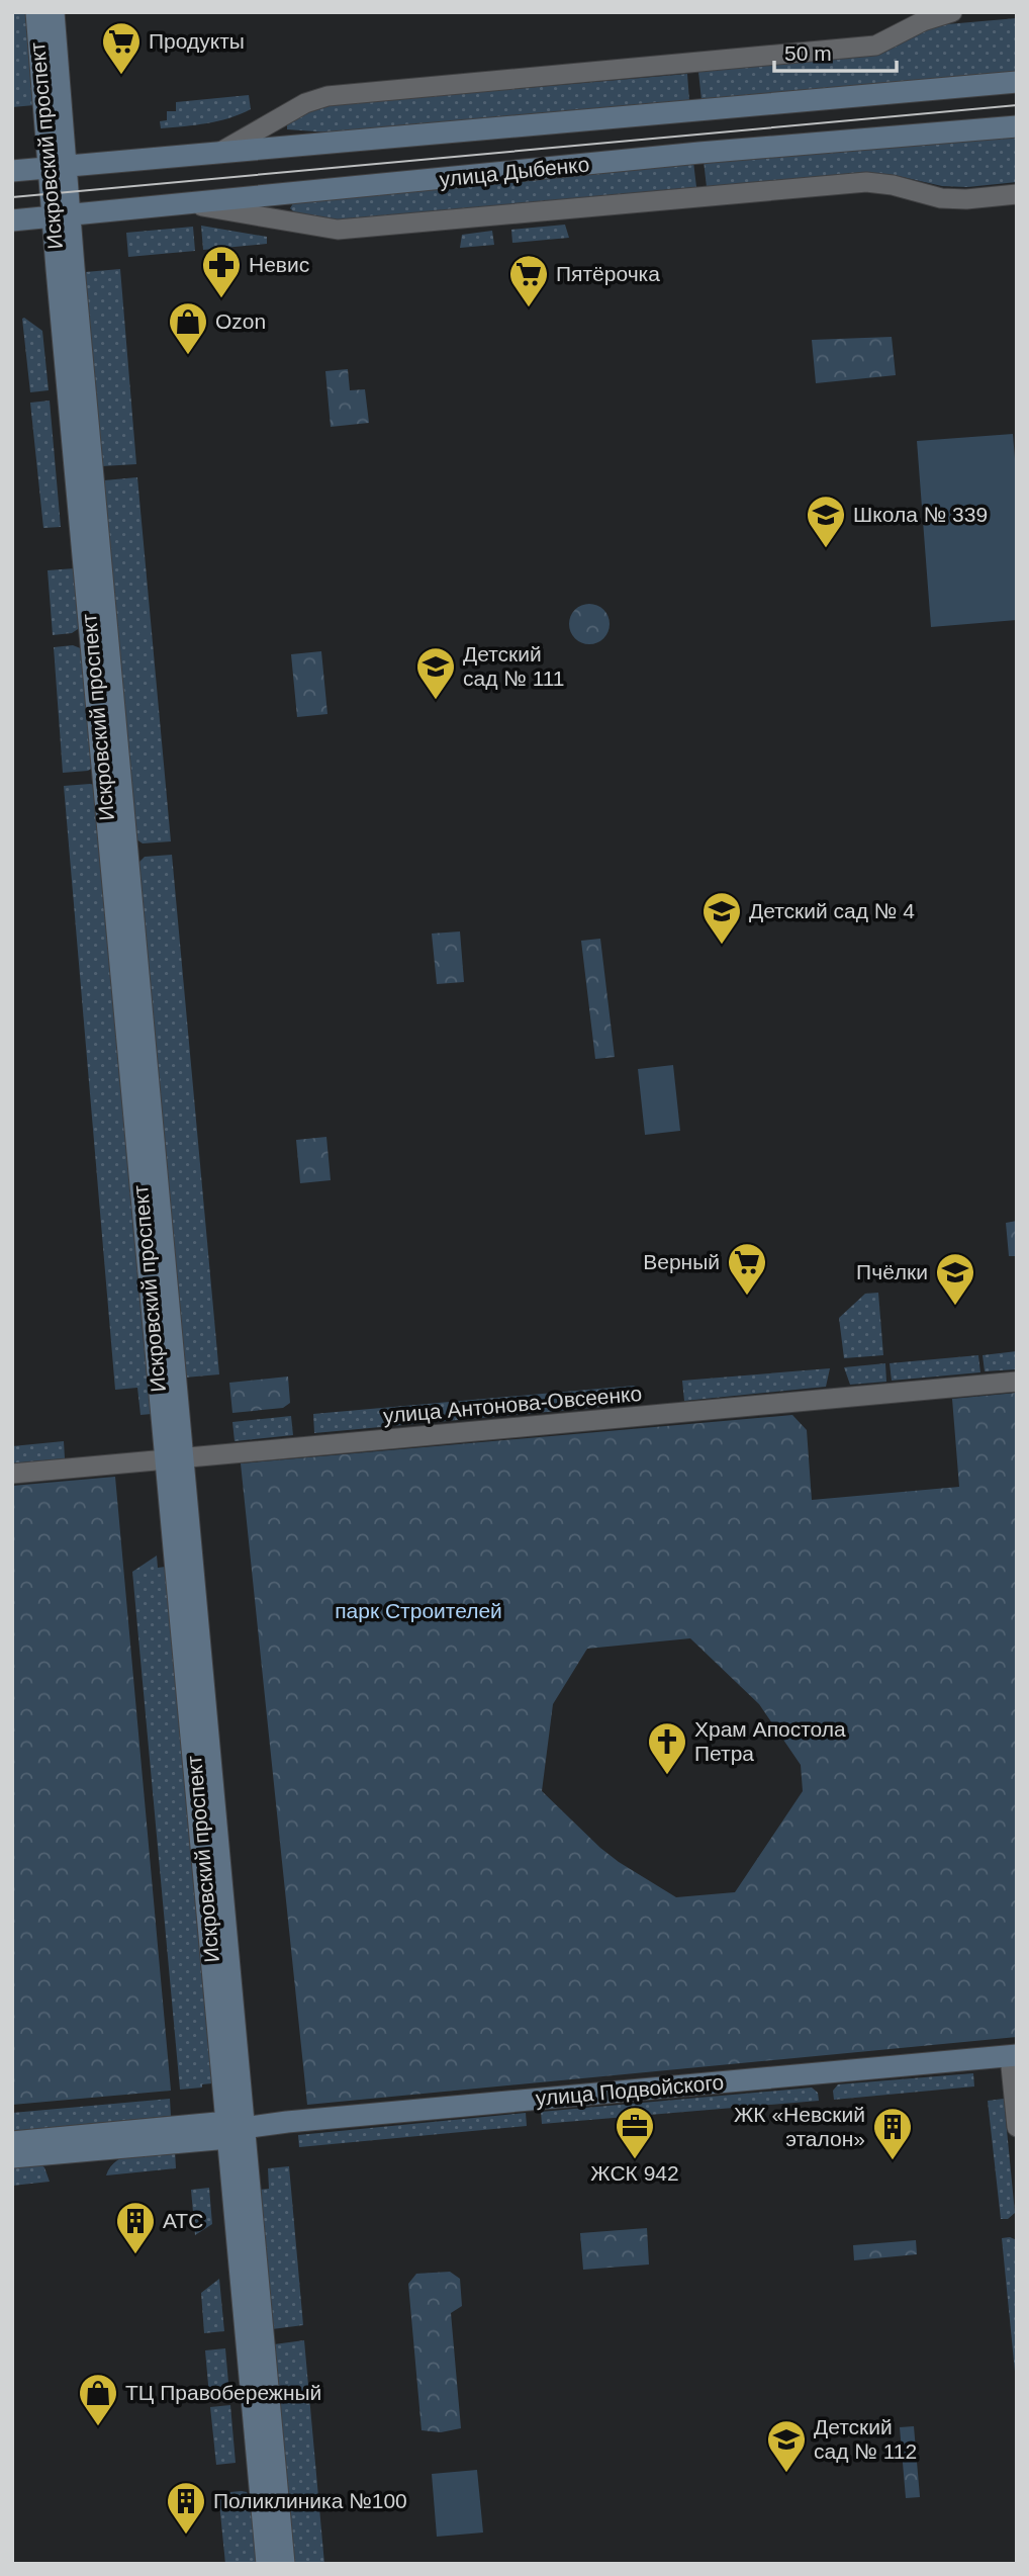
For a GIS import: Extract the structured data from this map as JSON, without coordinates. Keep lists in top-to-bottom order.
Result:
{
  "streets": {
    "street": [
      "Искровский проспект",
      "улица Дыбенко",
      "улица Антонова-Овсеенко",
      "улица Подвойского"
    ]
  },
  "crossings": [
    ["Искровский проспект", "улица Дыбенко"],
    ["Искровский проспект", "улица Антонова-Овсеенко"],
    ["Искровский проспект", "улица Подвойского"]
  ],
  "parks": ["парк Строителей"],
  "places": {
    "supermarket": ["Продукты", "Пятёрочка", "Верный"],
    "pharmacy": ["Невис"],
    "shop": ["Ozon", "ТЦ Правобережный"],
    "school or university": [
      "Школа № 339",
      "Детский сад № 111",
      "Детский сад № 4",
      "Пчёлки",
      "Детский сад № 112"
    ],
    "church": ["Храм Апостола Петра"],
    "office": ["ЖСК 942"],
    "building": ["ЖК «Невский эталон»", "АТС", "Поликлиника №100"]
  },
  "scale_bar": "50 m"
}
